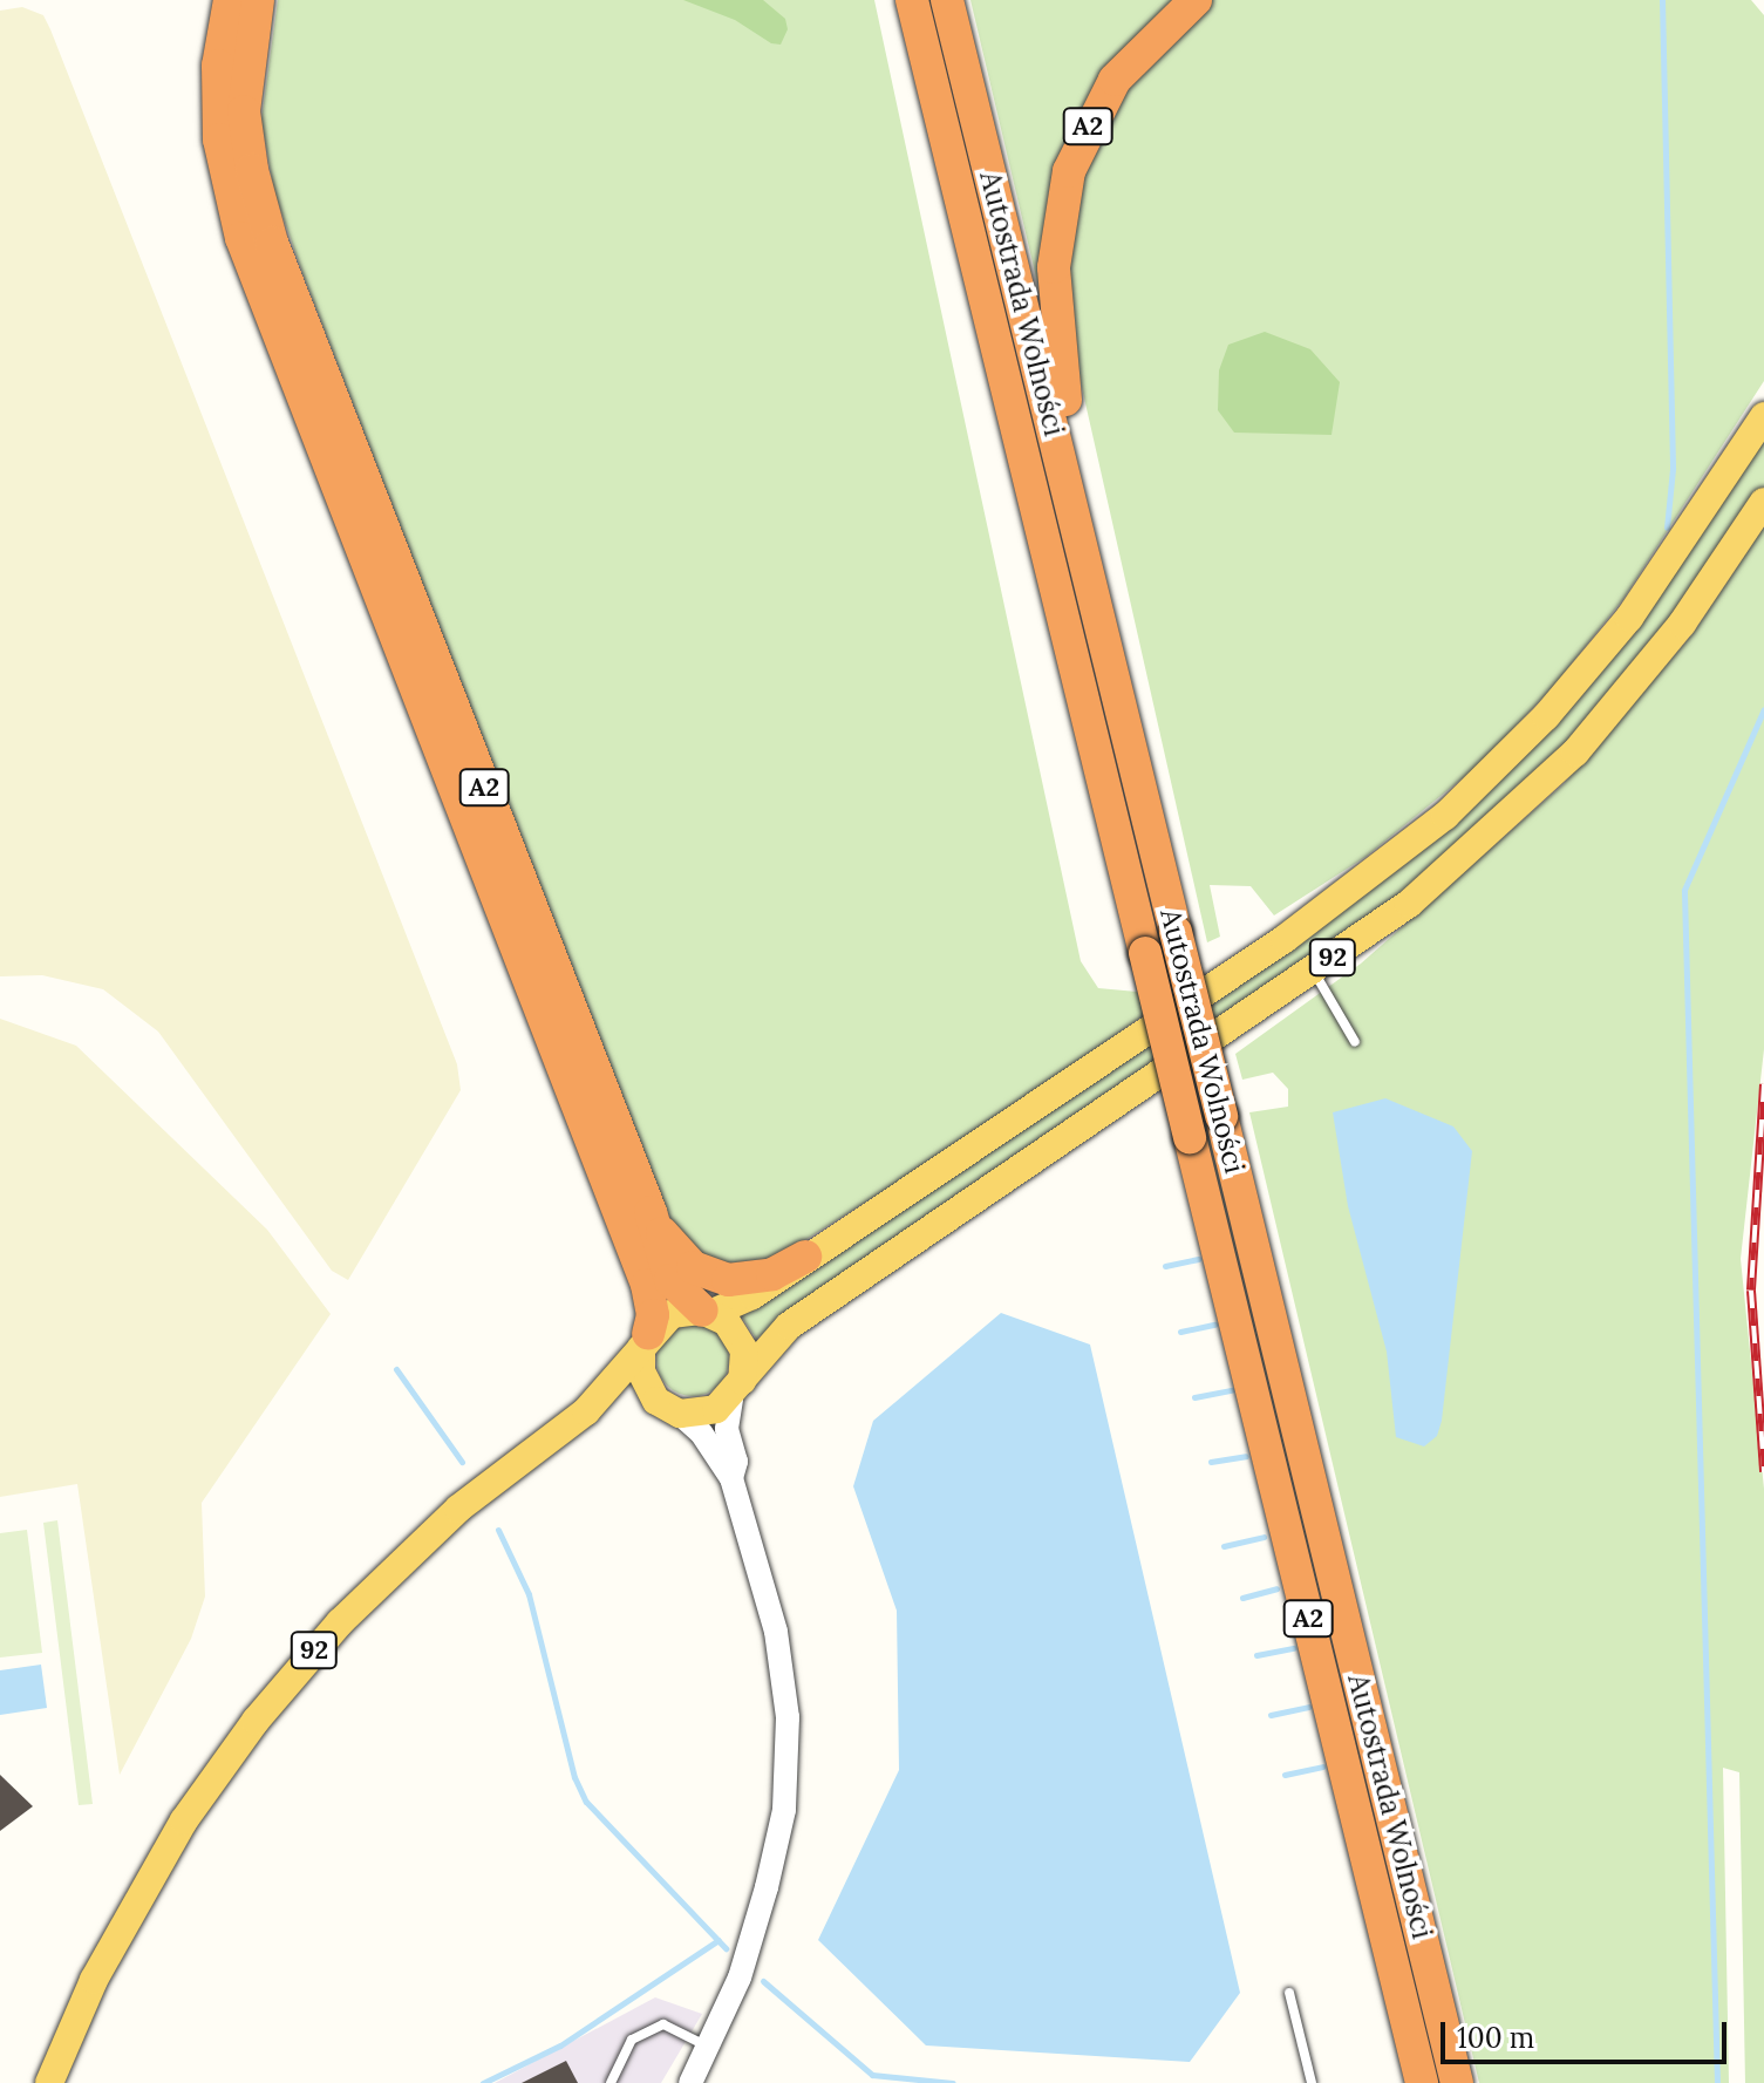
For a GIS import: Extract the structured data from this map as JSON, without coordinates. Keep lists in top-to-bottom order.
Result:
{
  "streets": {
    "highway": ["A2", "Autostrada Wolności"],
    "main road": ["92"]
  },
  "crossings": [
    ["A2", "Autostrada Wolności"],
    ["A2", "92"]
  ],
  "scale_bar": "100 m"
}
